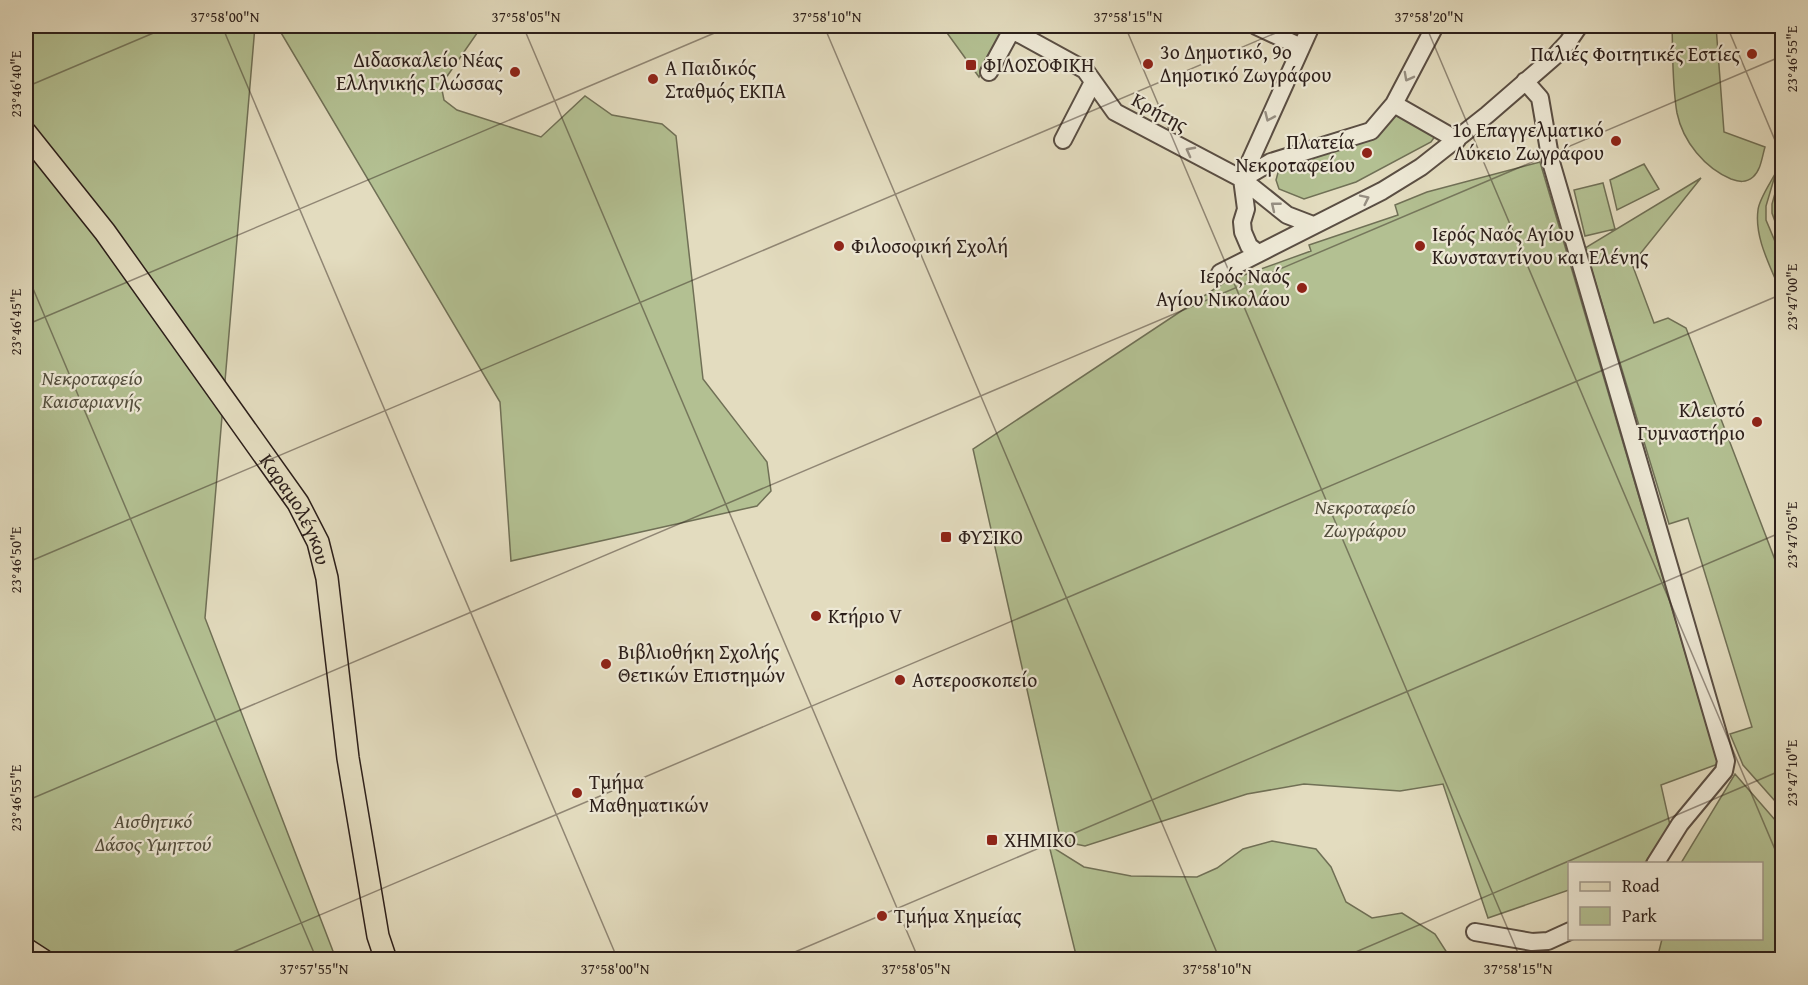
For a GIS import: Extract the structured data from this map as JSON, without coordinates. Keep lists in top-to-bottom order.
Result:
{
  "streets": {
    "main road": ["Καραμολέγκου"],
    "street": ["Κρήτης"]
  },
  "one_way": ["Κρήτης"],
  "parks": ["Νεκροταφείο Καισαριανής", "Νεκροταφείο Ζωγράφου", "Αισθητικό Δάσος Υμηττού"],
  "places": {
    "other": [
      "Παλιές Φοιτητικές Εστίες",
      "3ο Δημοτικό, 9ο Δημοτικό Ζωγράφου",
      "Διδασκαλείο Νέας Ελληνικής Γλώσσας",
      "Α Παιδικός Σταθμός ΕΚΠΑ",
      "1ο Επαγγελματικό Λύκειο Ζωγράφου",
      "Πλατεία Νεκροταφείου",
      "Φιλοσοφική Σχολή",
      "Ιερός Ναός Αγίου Κωνσταντίνου και Ελένης",
      "Ιερός Ναός Αγίου Νικολάου",
      "Κλειστό Γυμναστήριο",
      "Κτήριο V",
      "Βιβλιοθήκη Σχολής Θετικών Επιστημών",
      "Αστεροσκοπείο",
      "Τμήμα Μαθηματικών",
      "Τμήμα Χημείας"
    ],
    "transit": ["ΦΙΛΟΣΟΦΙΚΗ", "ΦΥΣΙΚΟ", "ΧΗΜΙΚΟ"]
  },
  "legend": ["Road", "Park"],
  "coordinates": [
    "37°58'00\"N",
    "37°58'05\"N",
    "37°58'10\"N",
    "37°58'15\"N",
    "37°58'20\"N",
    "23°46'55\"E",
    "23°46'40\"E",
    "23°47'00\"E",
    "23°46'45\"E",
    "23°47'05\"E",
    "23°46'50\"E",
    "23°47'10\"E",
    "37°57'55\"N"
  ]
}
